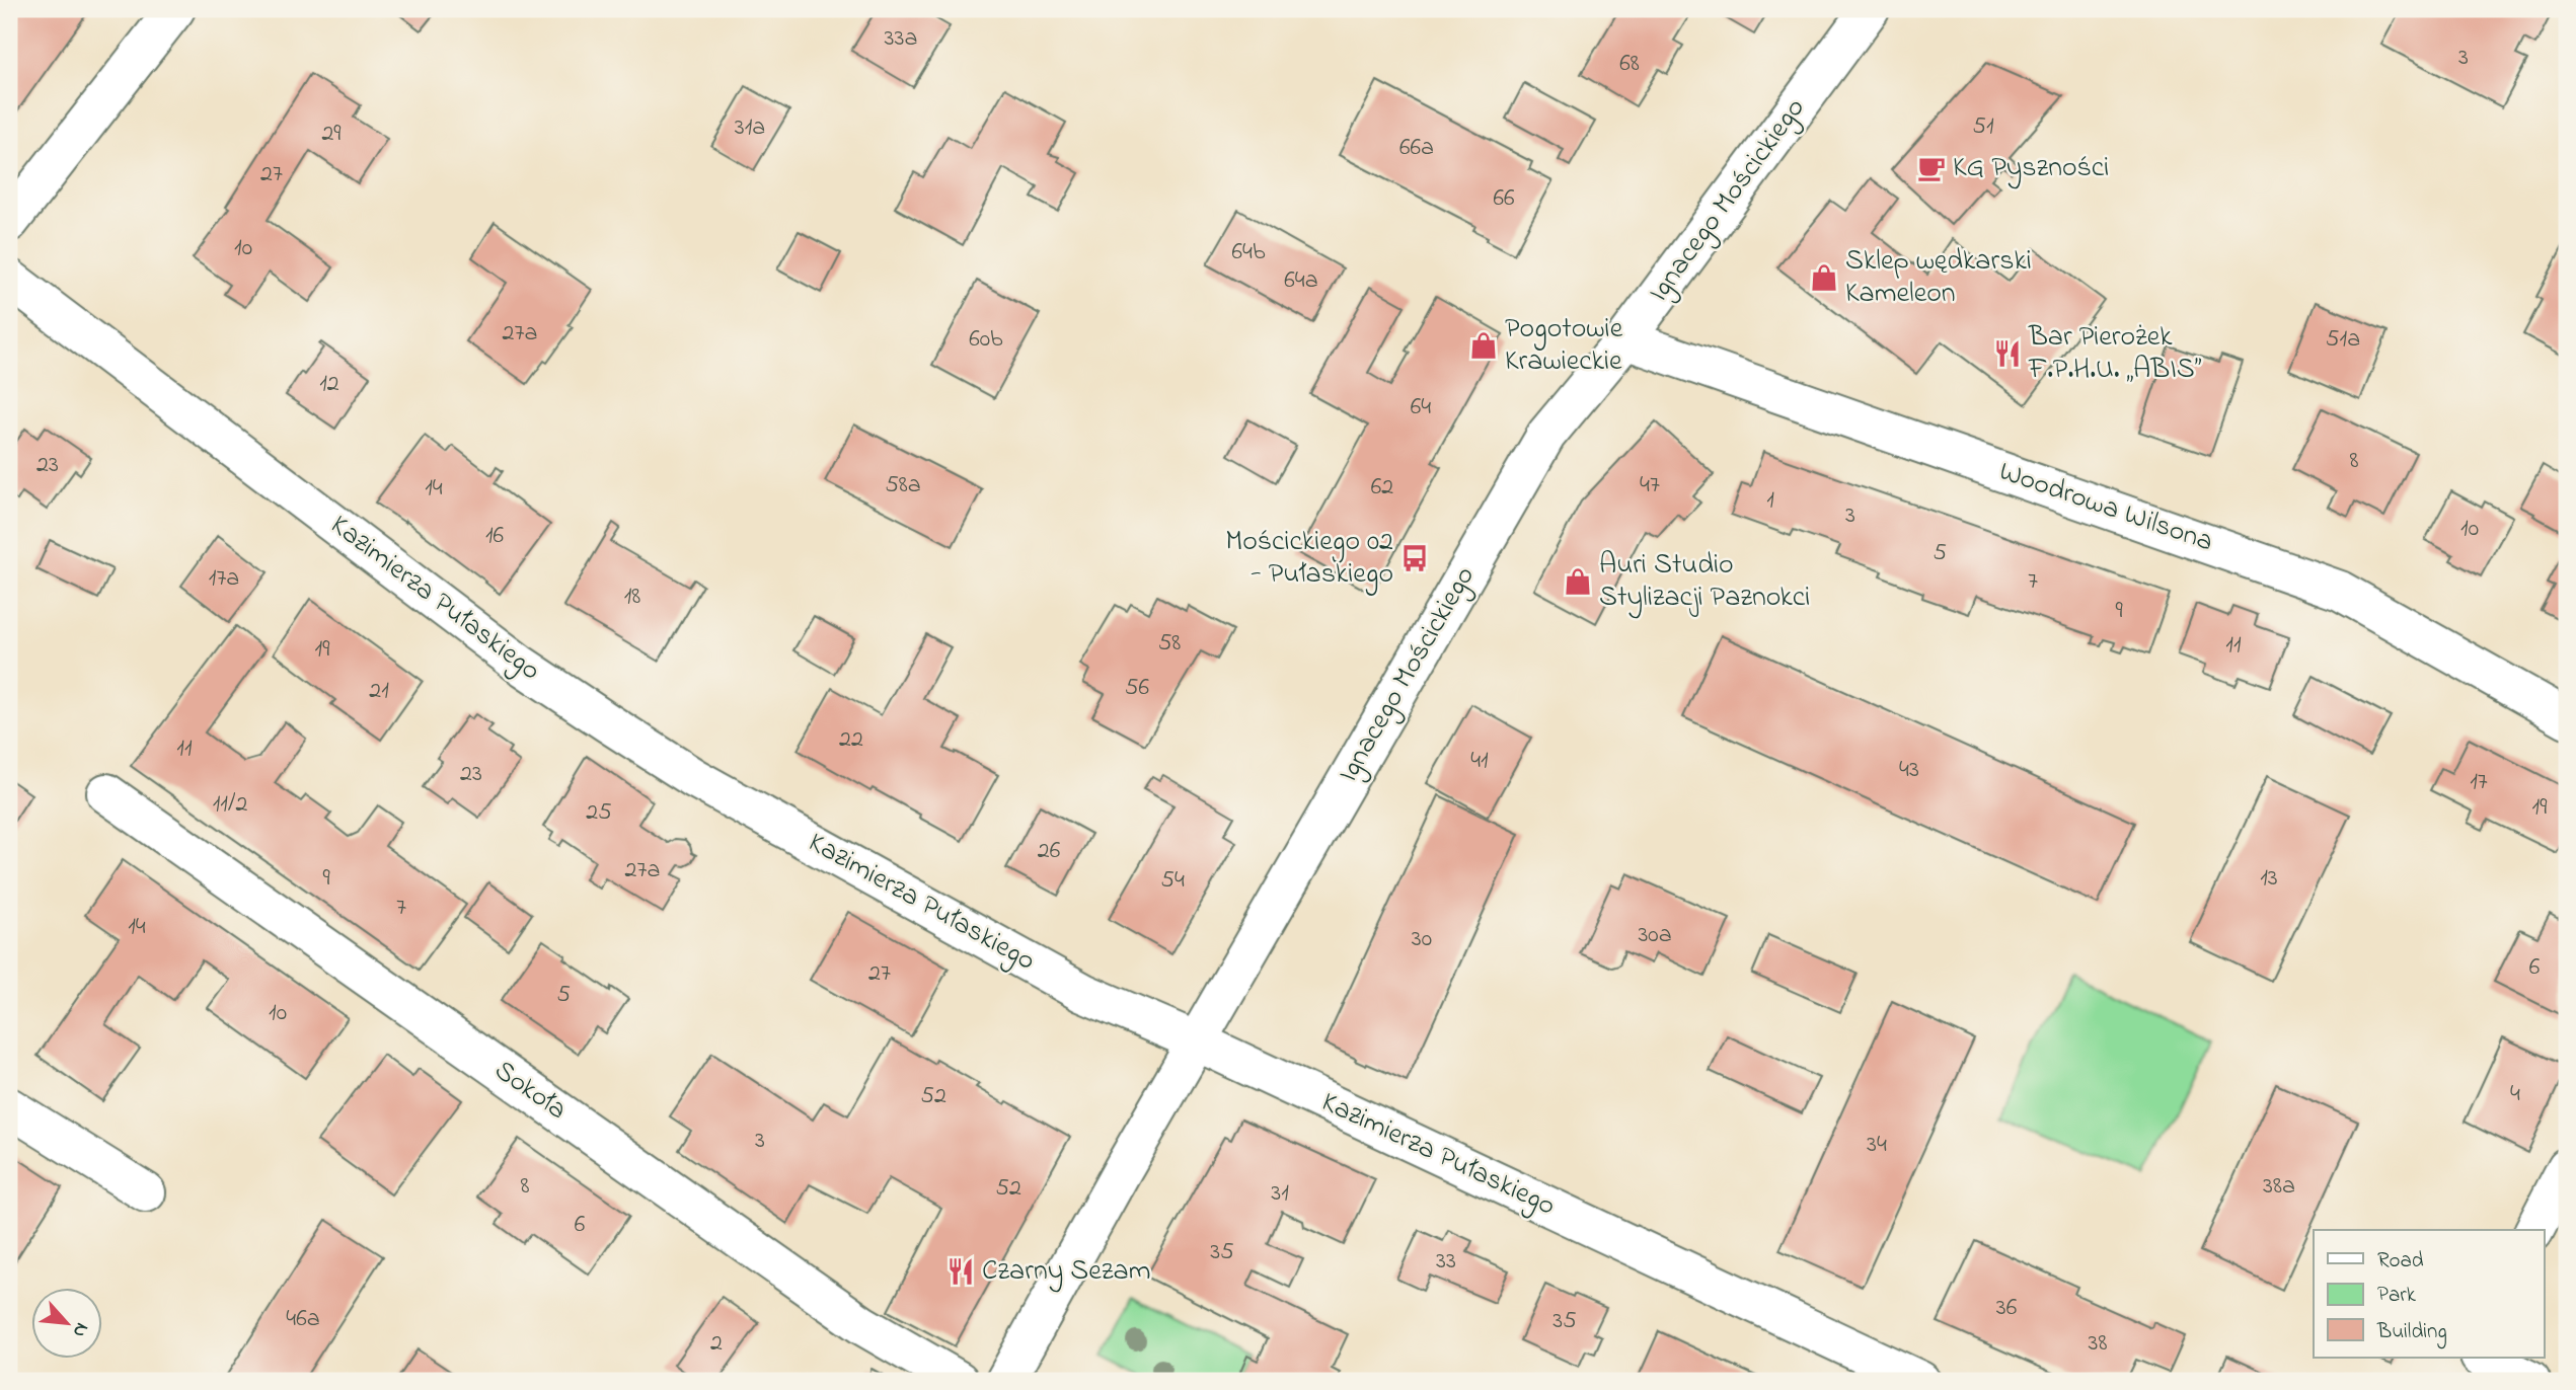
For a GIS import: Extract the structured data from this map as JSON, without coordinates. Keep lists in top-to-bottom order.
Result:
{
  "streets": {
    "street": [
      "Ignacego Mościckiego",
      "Woodrowa Wilsona",
      "Kazimierza Pułaskiego",
      "Sokoła"
    ]
  },
  "crossings": [
    ["Ignacego Mościckiego", "Woodrowa Wilsona"],
    ["Ignacego Mościckiego", "Kazimierza Pułaskiego"]
  ],
  "places": {
    "cafe": ["KG Pyszności"],
    "shop": ["Sklep wędkarski Kameleon", "Pogotowie Krawieckie", "Auri Studio Stylizacji Paznokci"],
    "restaurant": ["Bar Pierożek F.P.H.U. „ABIS”", "Czarny Sezam"],
    "bus stop": ["Mościckiego 02 - Pułaskiego"]
  },
  "house_numbers": [
    "33a",
    "3",
    "68",
    "51",
    "31a",
    "29",
    "66a",
    "27",
    "66",
    "10",
    "64b",
    "64a",
    "27a",
    "60b",
    "51a",
    "12",
    "64",
    "8",
    "23",
    "58a",
    "47",
    "62",
    "14",
    "1",
    "3",
    "10",
    "16",
    "5",
    "17a",
    "7",
    "18",
    "9",
    "58",
    "11",
    "19",
    "56",
    "21",
    "22",
    "11",
    "41",
    "43",
    "23",
    "17",
    "11/2",
    "19",
    "25",
    "26",
    "27a",
    "9",
    "13",
    "54",
    "7",
    "14",
    "30a",
    "30",
    "6",
    "27",
    "5",
    "10",
    "4",
    "52",
    "3",
    "34",
    "8",
    "38a",
    "52",
    "31",
    "6",
    "35",
    "33",
    "36",
    "46a",
    "35",
    "2",
    "38"
  ],
  "legend": ["Road", "Park", "Building"],
  "north": "bottom right"
}
